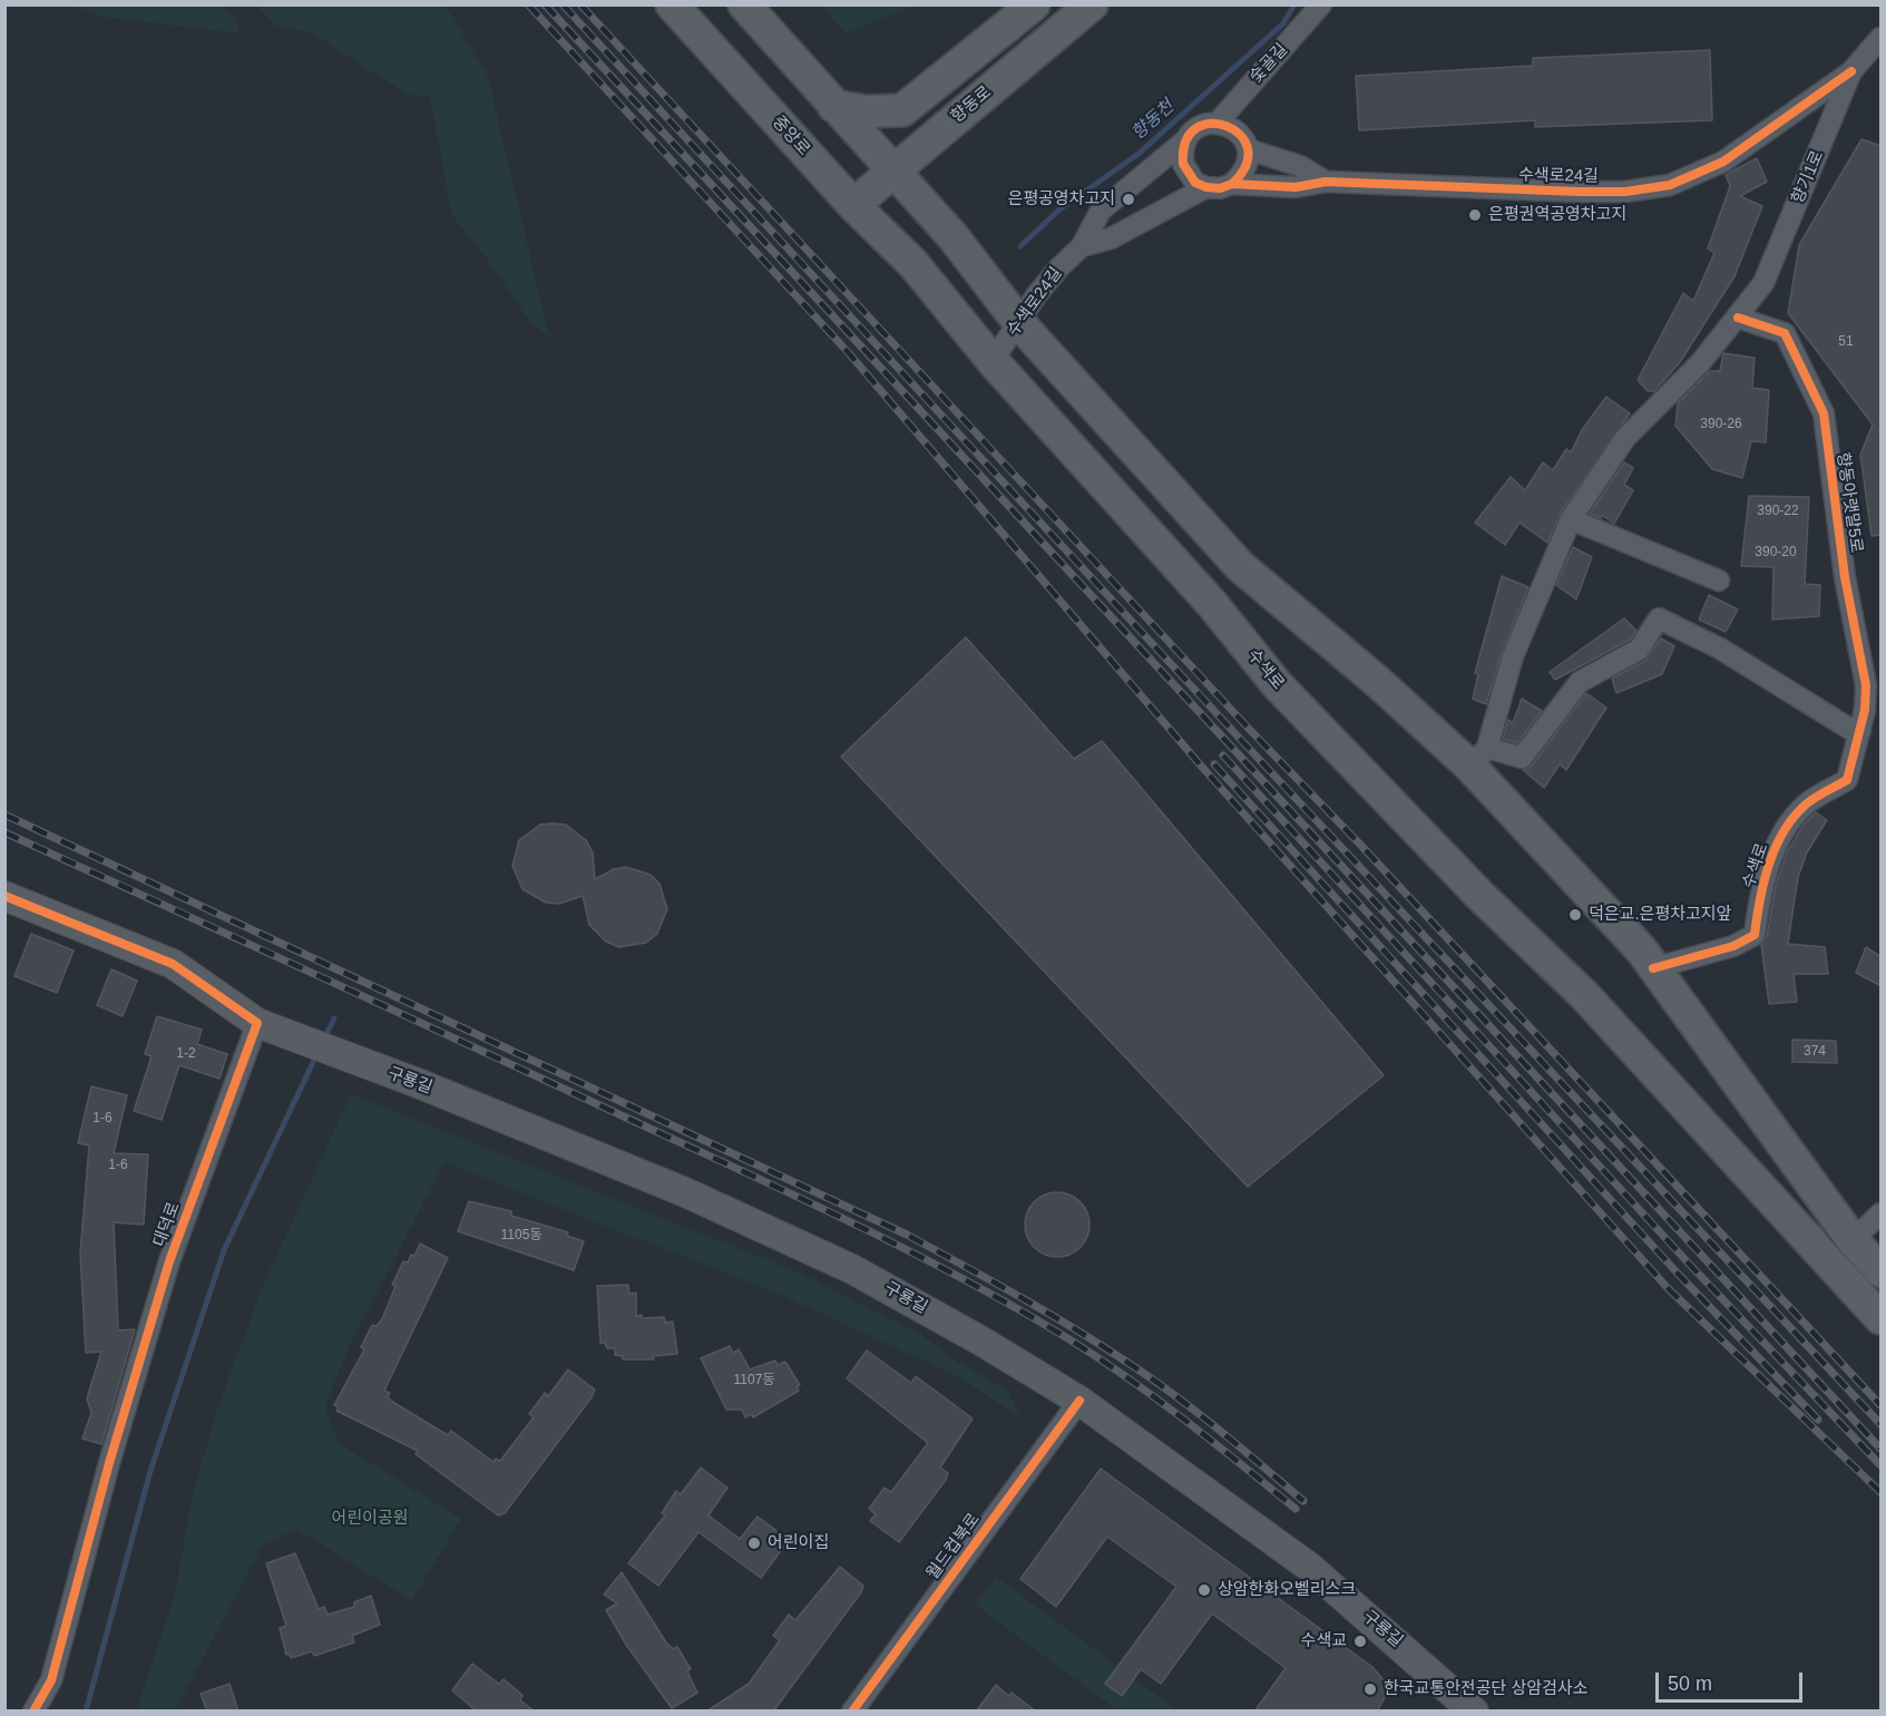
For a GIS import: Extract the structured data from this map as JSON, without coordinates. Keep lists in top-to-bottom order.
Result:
{
  "streets": {
    "main road": [
      "향동로",
      "중앙로",
      "수색로",
      "구룡길"
    ],
    "street": [
      "숯골길",
      "수색로24길",
      "향기1로",
      "향동아랫말5로",
      "대덕로",
      "월드컵북로"
    ]
  },
  "crossings": [
    ["숯골길", "수색로24길"],
    ["향동로", "중앙로"],
    ["중앙로", "수색로24길"],
    ["중앙로", "수색로"],
    ["수색로24길", "향기1로"],
    ["수색로24길", "수색로"],
    ["향기1로", "향동아랫말5로"],
    ["향동아랫말5로", "수색로"],
    ["구룡길", "대덕로"],
    ["구룡길", "월드컵북로"]
  ],
  "water": ["향동천"],
  "parks": ["어린이공원"],
  "places": [
    "은평공영차고지",
    "은평권역공영차고지",
    "덕은교.은평차고지앞",
    "어린이집",
    "상암한화오벨리스크",
    "수색교",
    "한국교통안전공단 상암검사소"
  ],
  "house_numbers": [
    "51",
    "390-26",
    "390-22",
    "390-20",
    "374",
    "1-2",
    "1-6",
    "1-6",
    "1105동",
    "1107동"
  ],
  "scale_bar": "50 m"
}
